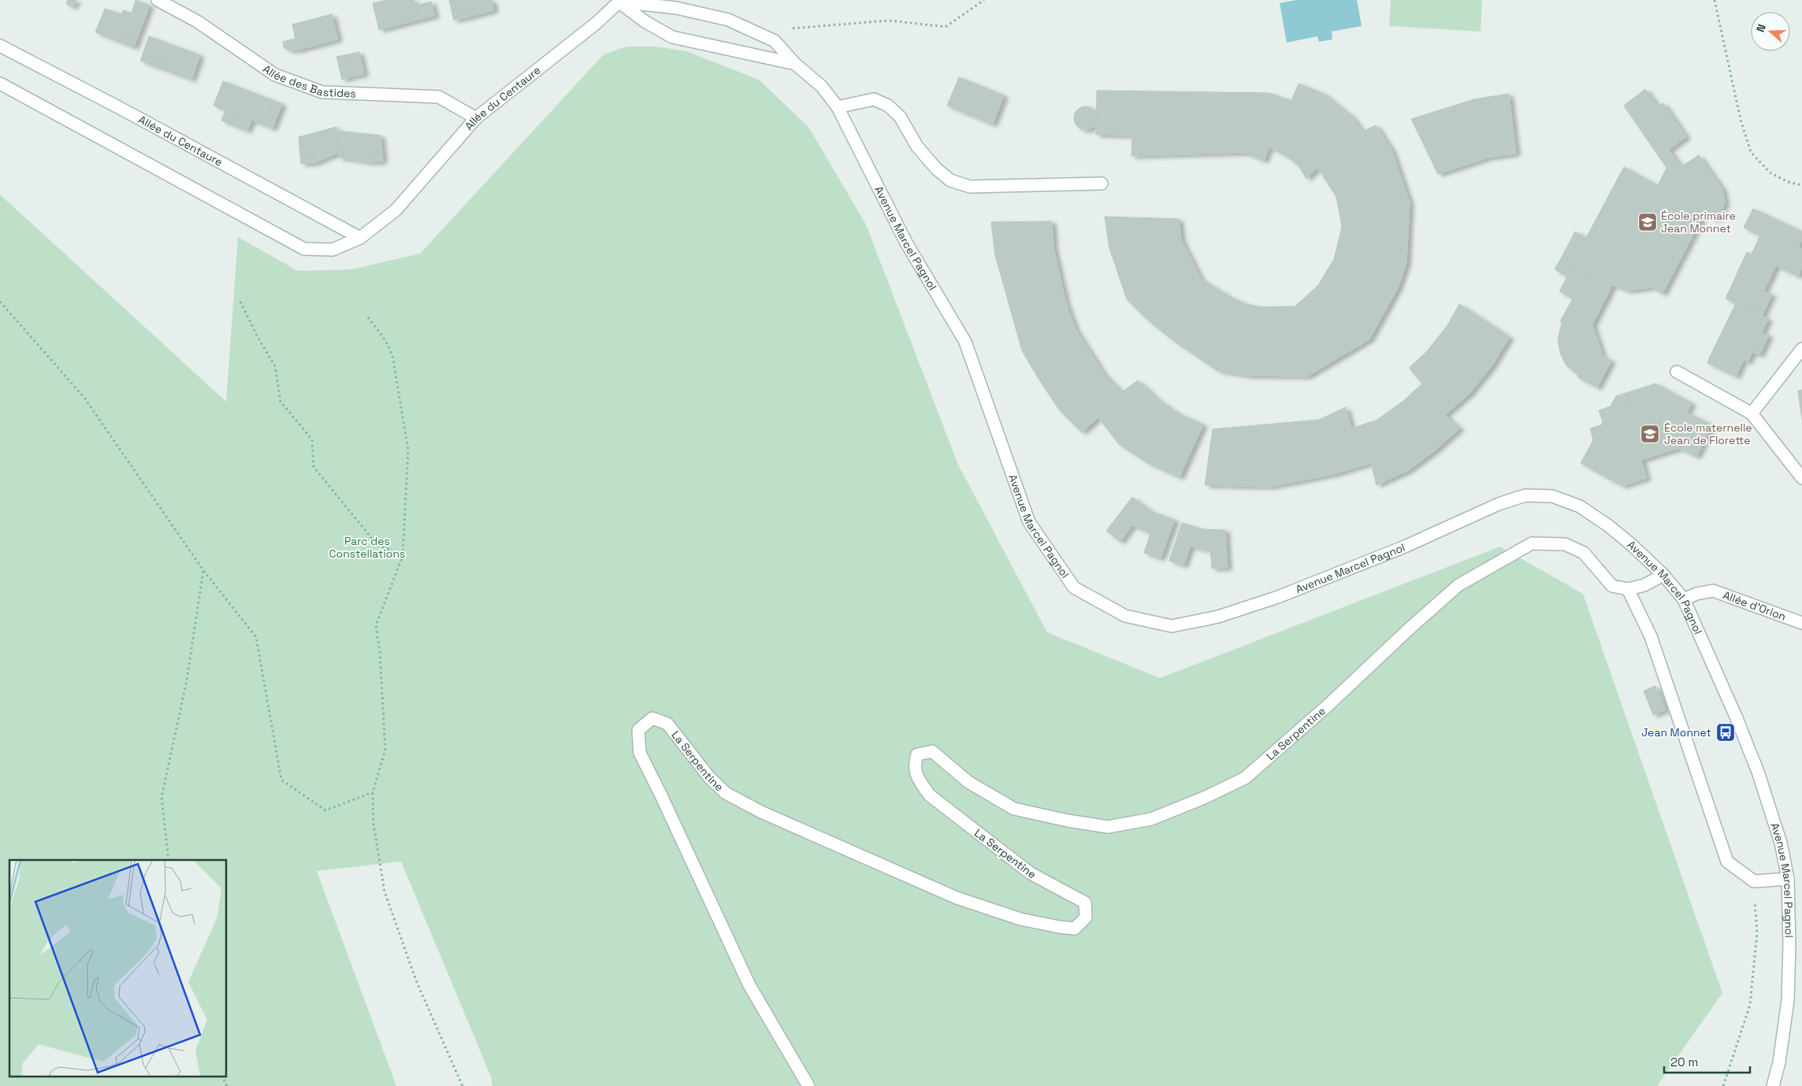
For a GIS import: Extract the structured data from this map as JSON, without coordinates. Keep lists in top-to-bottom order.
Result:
{
  "streets": {
    "street": [
      "Allée des Bastides",
      "Allée du Centaure",
      "Avenue Marcel Pagnol",
      "Allée d'Orion",
      "La Serpentine"
    ]
  },
  "crossings": [
    ["Allée des Bastides", "Allée du Centaure"],
    ["Allée du Centaure", "Avenue Marcel Pagnol"],
    ["Avenue Marcel Pagnol", "Allée d'Orion"]
  ],
  "parks": ["Parc des Constellations"],
  "places": {
    "school or university": ["École primaire Jean Monnet", "École maternelle Jean de Florette"],
    "bus stop": ["Jean Monnet"]
  },
  "scale_bar": "20 m",
  "north": "left"
}
